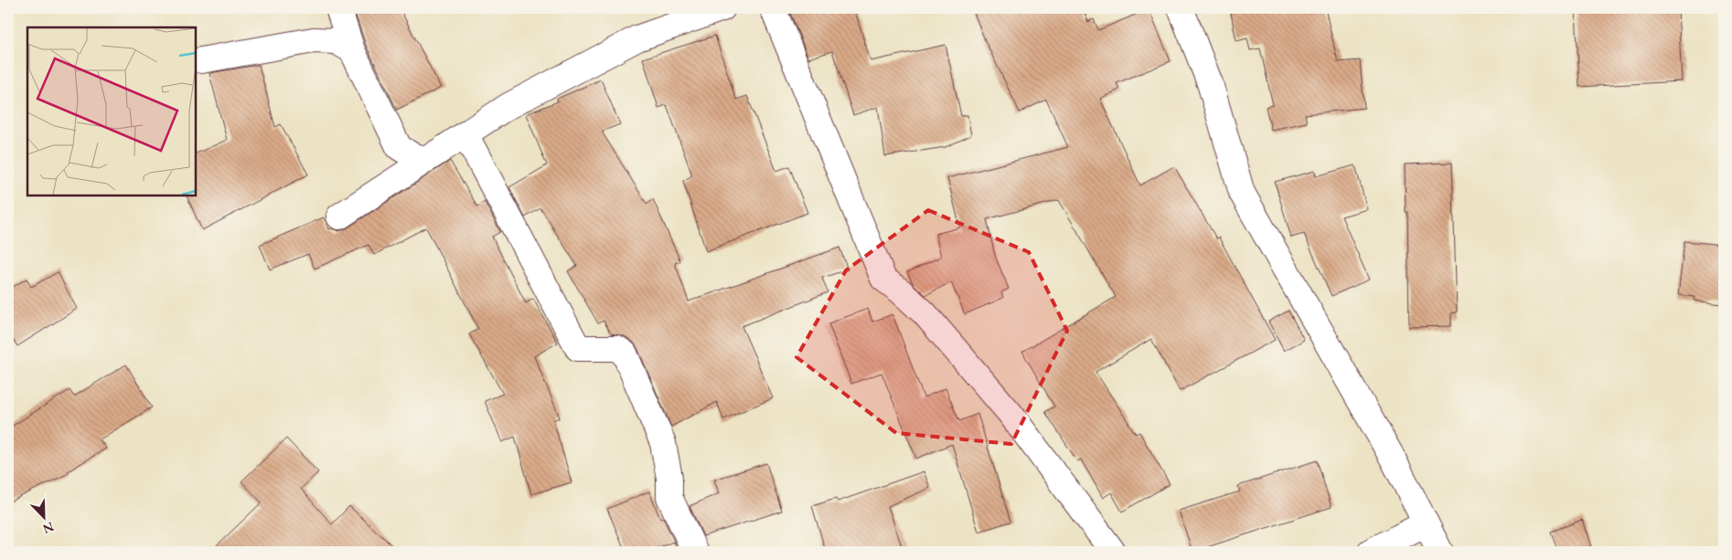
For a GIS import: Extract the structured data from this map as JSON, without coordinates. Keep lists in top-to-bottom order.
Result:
{
  "north": "bottom right"
}
